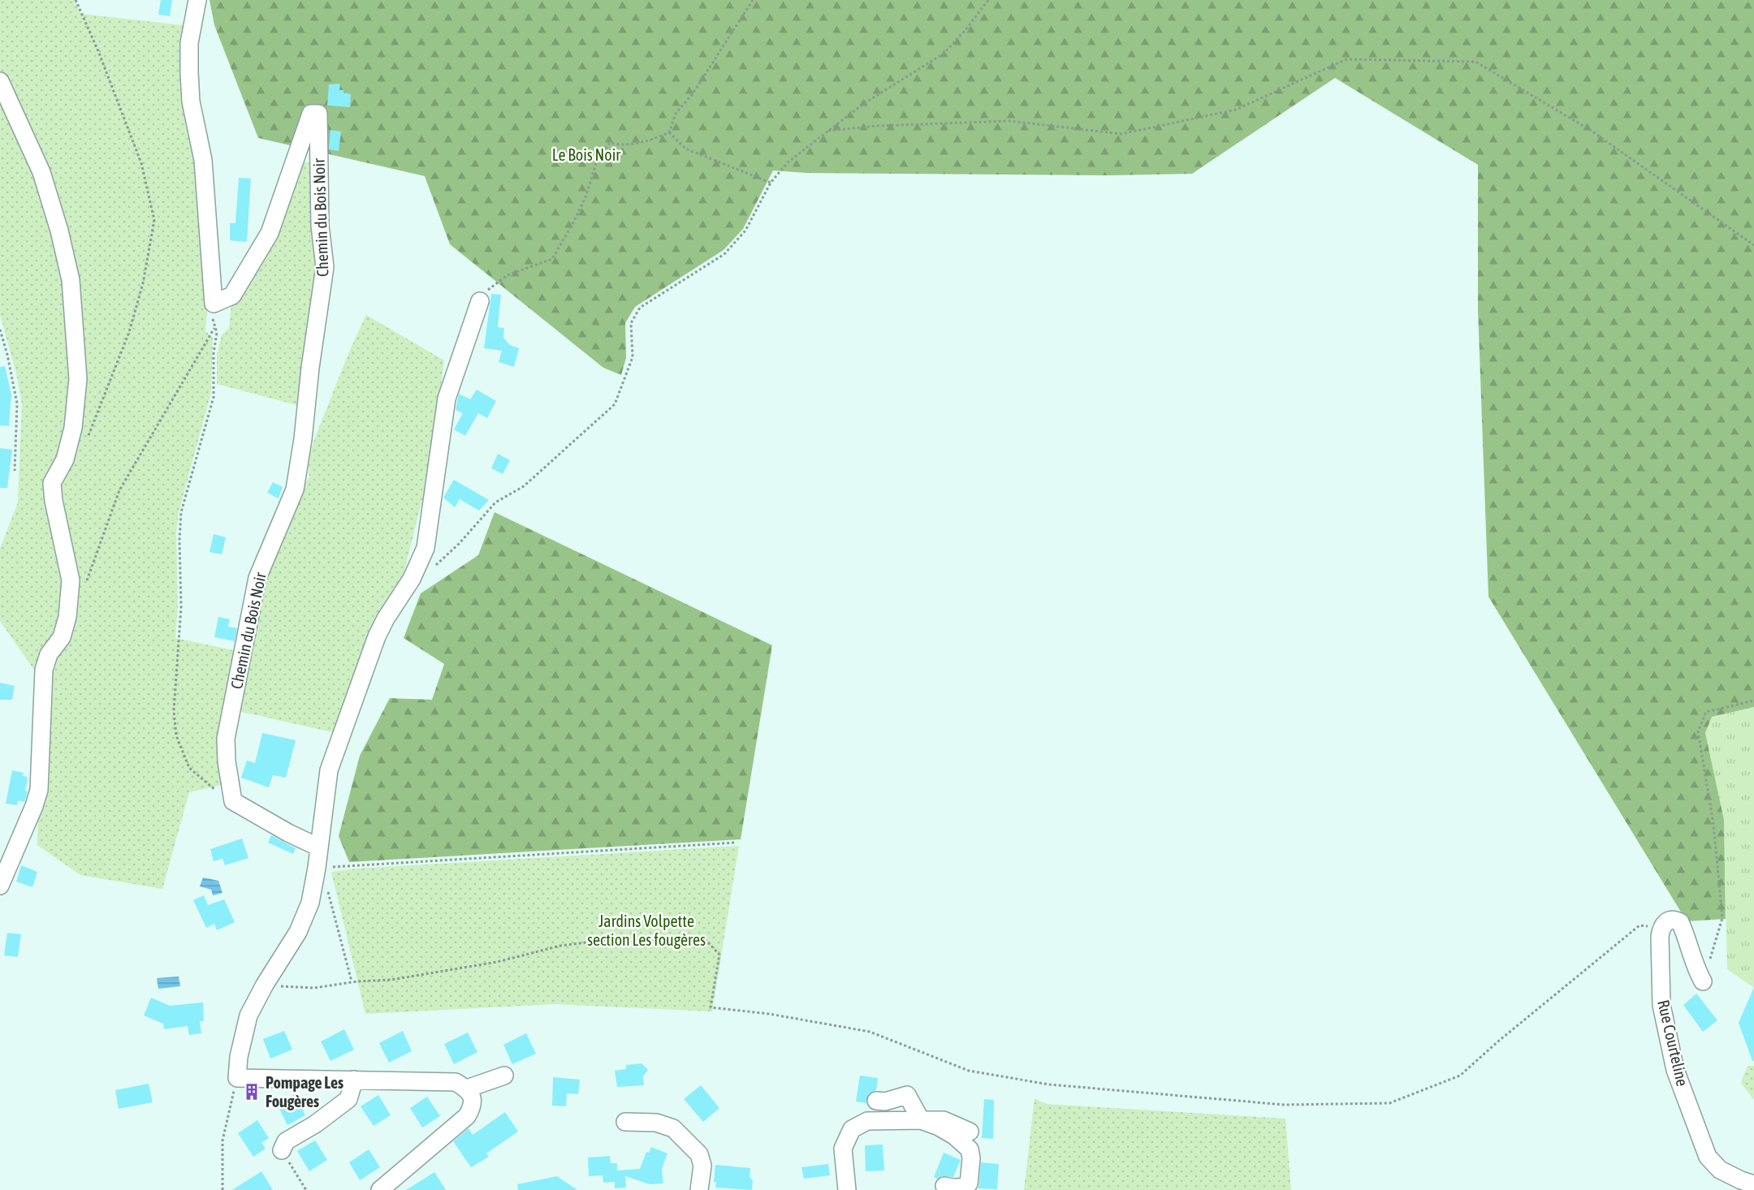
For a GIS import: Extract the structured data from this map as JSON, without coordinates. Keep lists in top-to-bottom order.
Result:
{
  "streets": {
    "street": ["Chemin du Bois Noir", "Rue Courteline"]
  },
  "parks": ["Le Bois Noir", "Jardins Volpette section Les fougères"],
  "places": {
    "building": ["Pompage Les Fougères"]
  }
}
